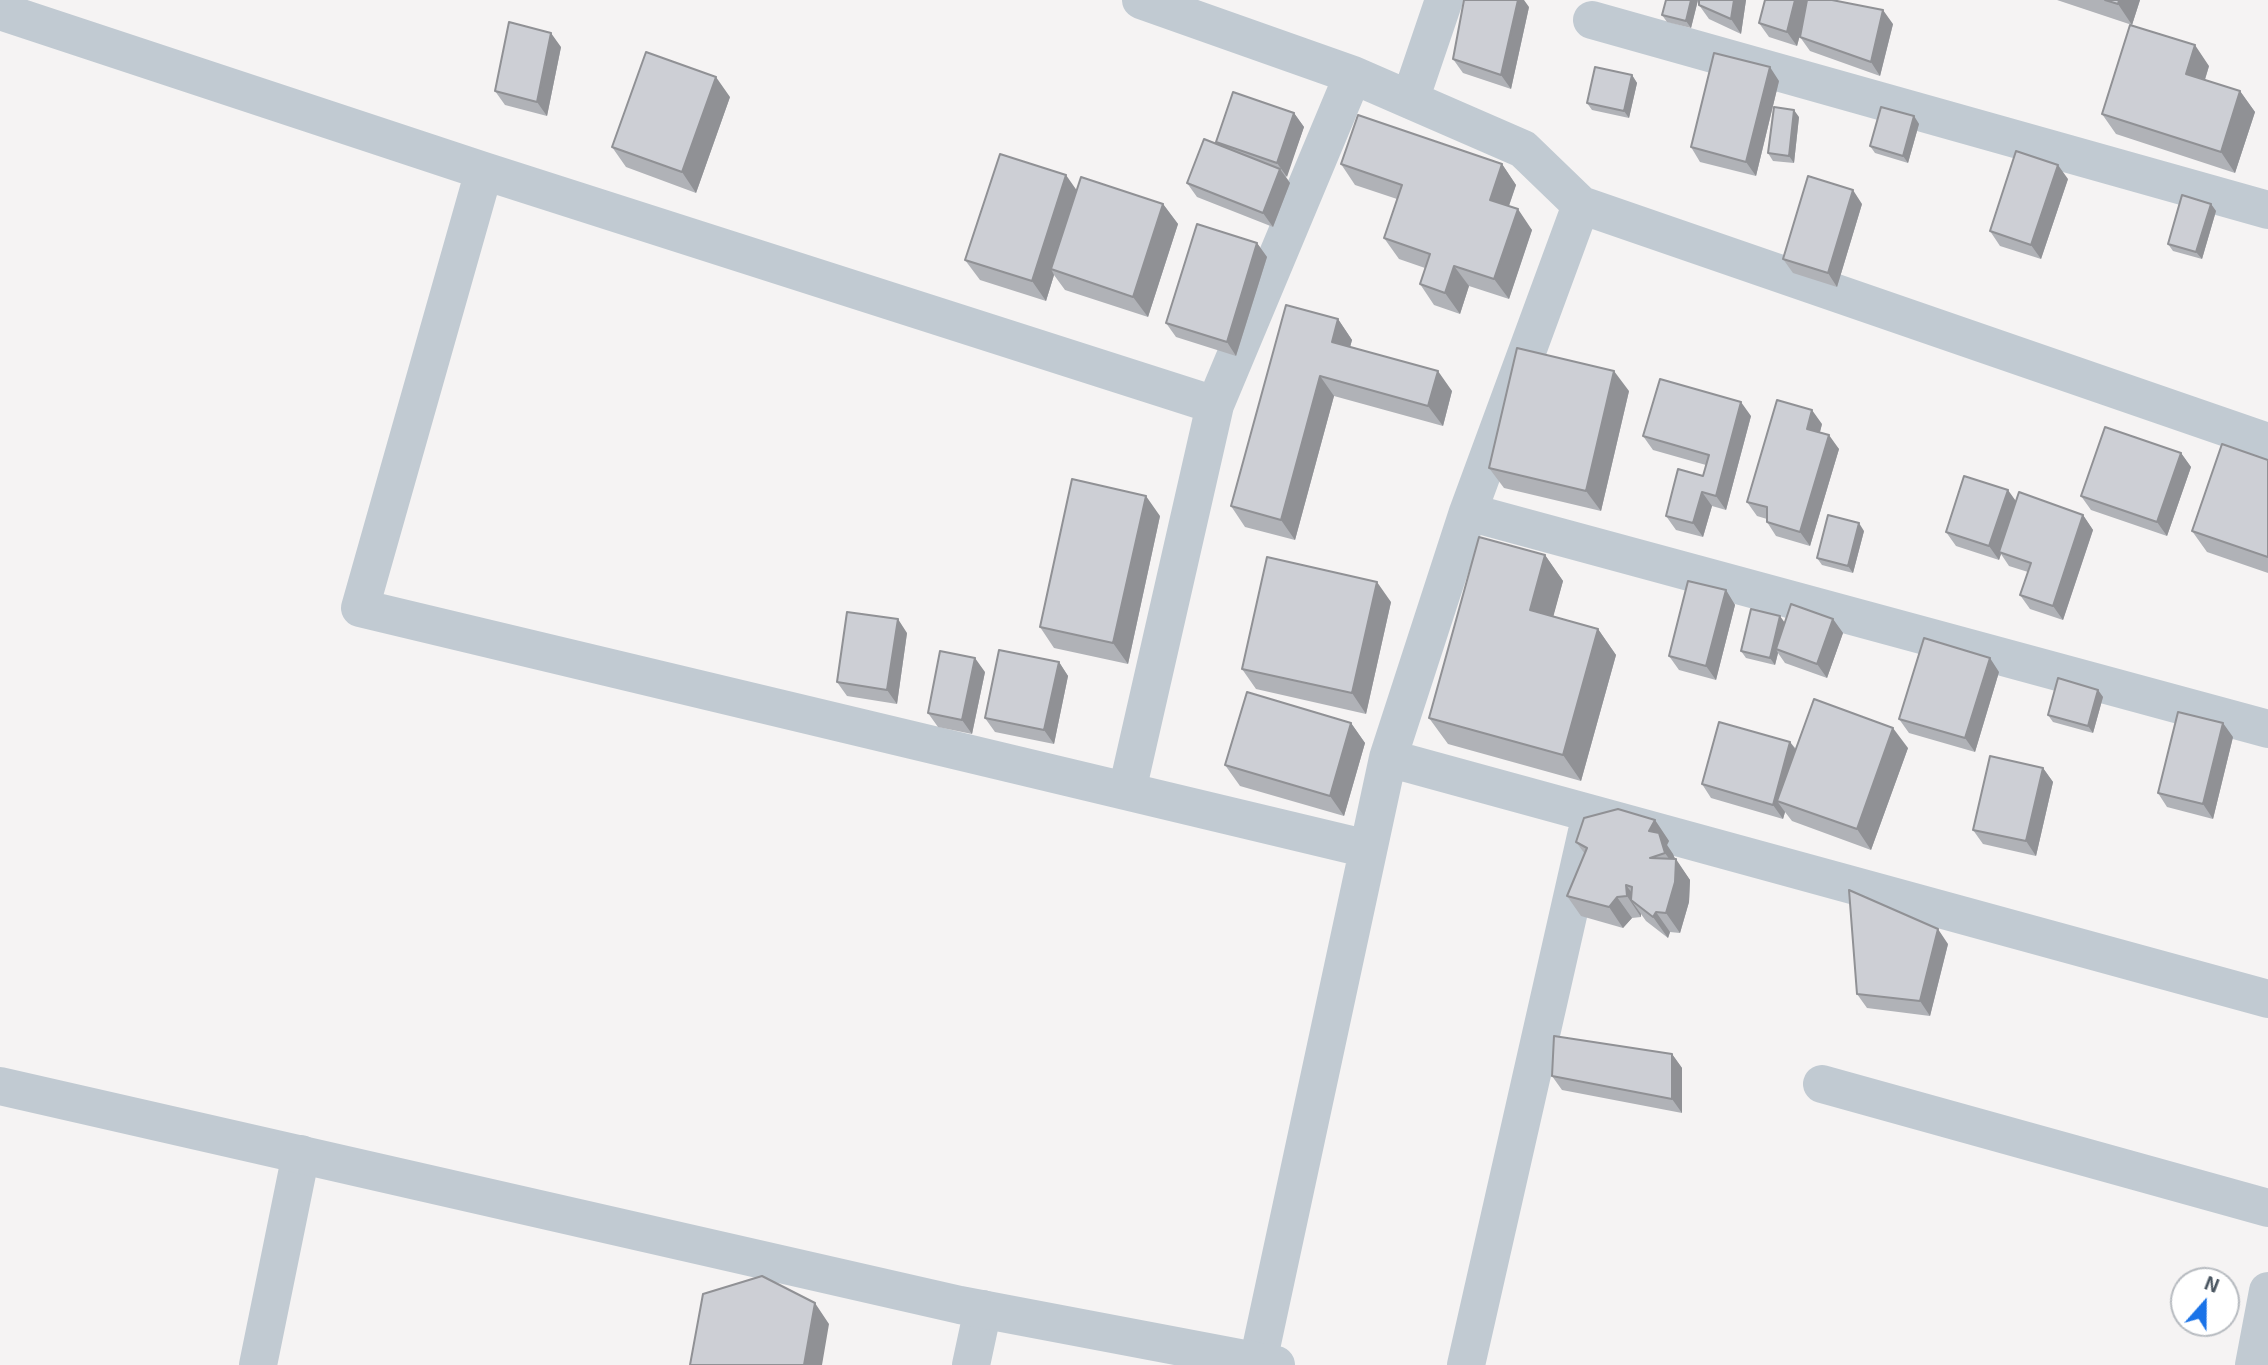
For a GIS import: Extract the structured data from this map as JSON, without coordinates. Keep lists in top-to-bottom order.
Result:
{
  "north": "top"
}
